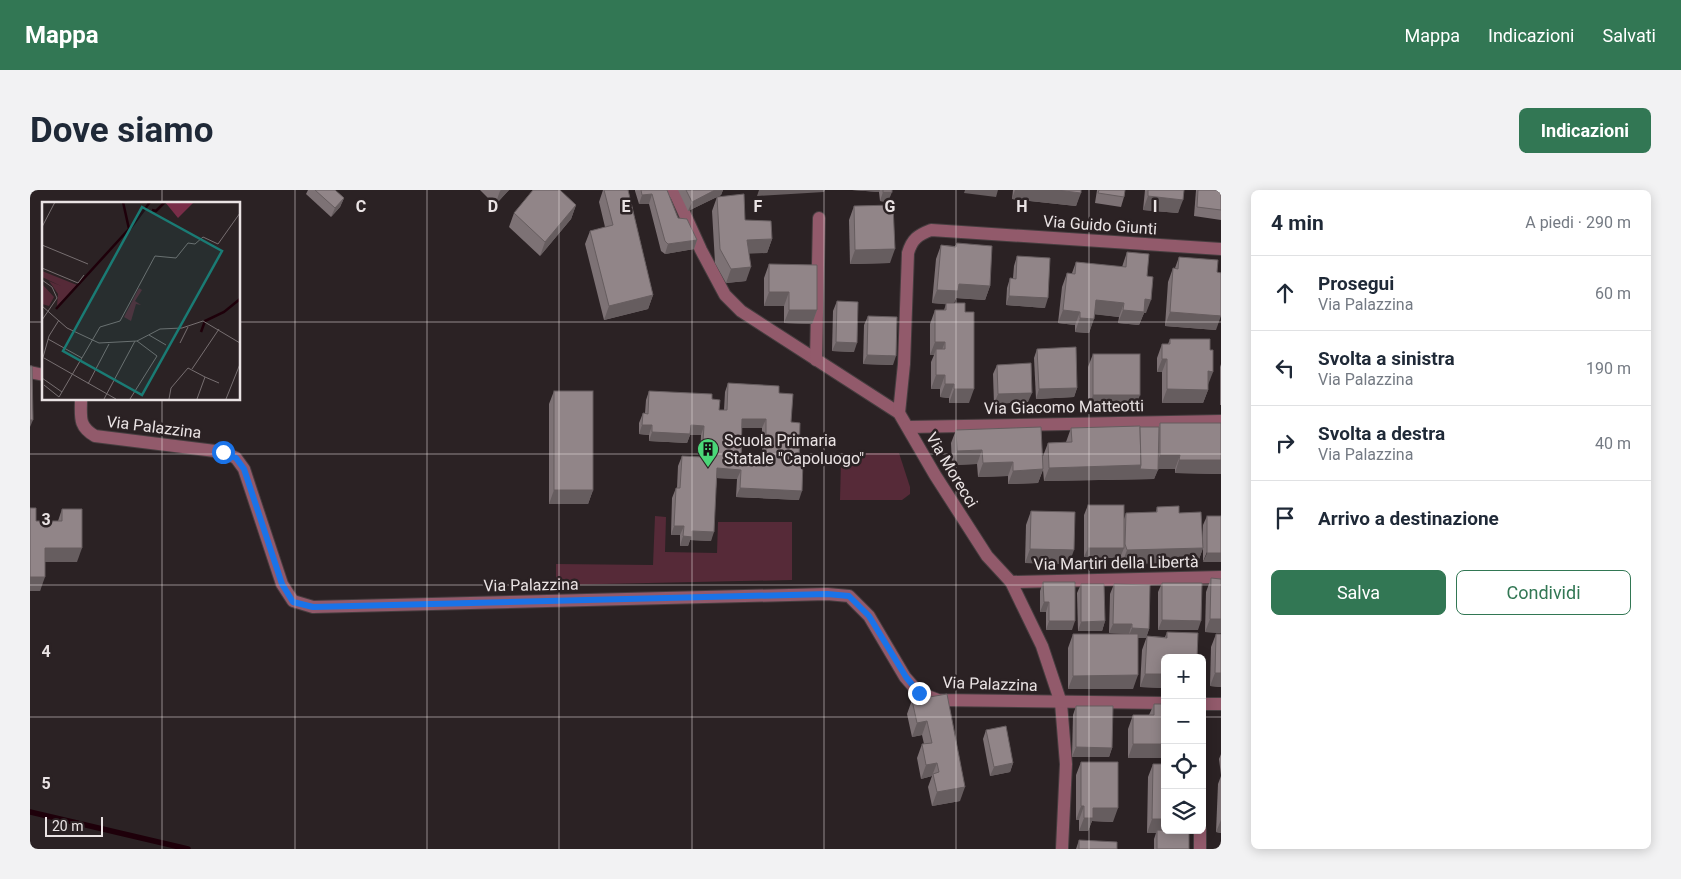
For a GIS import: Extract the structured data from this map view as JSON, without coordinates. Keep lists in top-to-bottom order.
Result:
{
  "streets": {
    "street": [
      "Via Guido Giunti",
      "Via Giacomo Matteotti",
      "Via Palazzina",
      "Via Morecci",
      "Via Martiri della Libertà"
    ]
  },
  "crossings": [
    ["Via Guido Giunti", "Via Morecci"],
    ["Via Giacomo Matteotti", "Via Morecci"],
    ["Via Palazzina", "Via Morecci"],
    ["Via Morecci", "Via Martiri della Libertà"]
  ],
  "places": {
    "building": ["Scuola Primaria Statale \"Capoluogo\""]
  },
  "scale_bar": "20 m",
  "page": {
    "header": "Mappa",
    "nav": ["Mappa", "Indicazioni", "Salvati"],
    "buttons": [
      "Indicazioni",
      ["Salva", "Condividi"]
    ],
    "title": "Dove siamo",
    "heading": ["4 min", "A piedi · 290 m"],
    "list": [
      ["Prosegui", "Via Palazzina", "60 m"],
      ["Svolta a sinistra", "Via Palazzina", "190 m"],
      ["Svolta a destra", "Via Palazzina", "40 m"],
      "Arrivo a destinazione"
    ],
    "map_buttons": ["+", "−"],
    "scale": "20 m"
  },
  "grid": {
    "columns": [
      "C",
      "D",
      "E",
      "F",
      "G",
      "H",
      "I"
    ],
    "rows": ["3", "4", "5"]
  }
}
